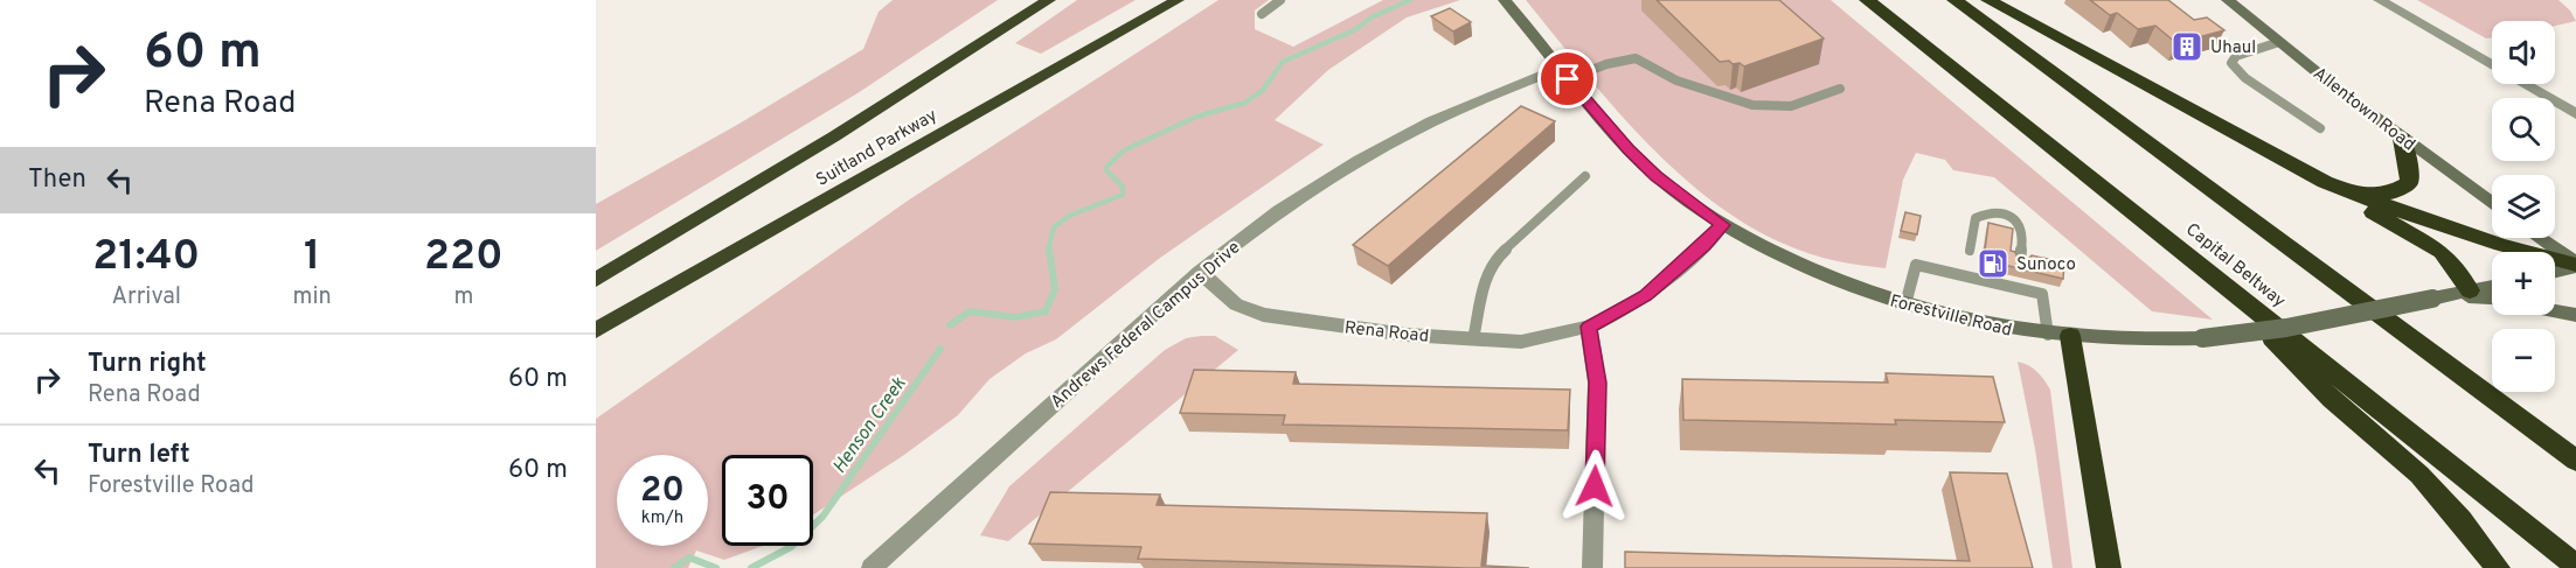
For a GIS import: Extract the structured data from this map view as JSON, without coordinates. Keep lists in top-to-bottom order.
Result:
{
  "streets": {
    "highway": ["Suitland Parkway", "Capital Beltway"],
    "main road": ["Allentown Road", "Forestville Road"],
    "street": ["Andrews Federal Campus Drive", "Rena Road"]
  },
  "crossings": [
    ["Forestville Road", "Andrews Federal Campus Drive"],
    ["Forestville Road", "Rena Road"],
    ["Andrews Federal Campus Drive", "Rena Road"]
  ],
  "water": ["Henson Creek"],
  "places": {
    "building": ["Uhaul"],
    "fuel station": ["Sunoco"]
  },
  "page": {
    "turn": ["60 m", "Rena Road"],
    "map_buttons": ["+", "−"],
    "then": "Then",
    "eta": [
      "21:40",
      "Arrival",
      "1",
      "min",
      "220",
      "m"
    ],
    "list": [
      {
        "name": "Turn right",
        "note": "Rena Road",
        "value": "60 m"
      },
      {
        "name": "Turn left",
        "note": "Forestville Road",
        "value": "60 m"
      }
    ],
    "speed": "20 km/h",
    "limit": "30"
  }
}
